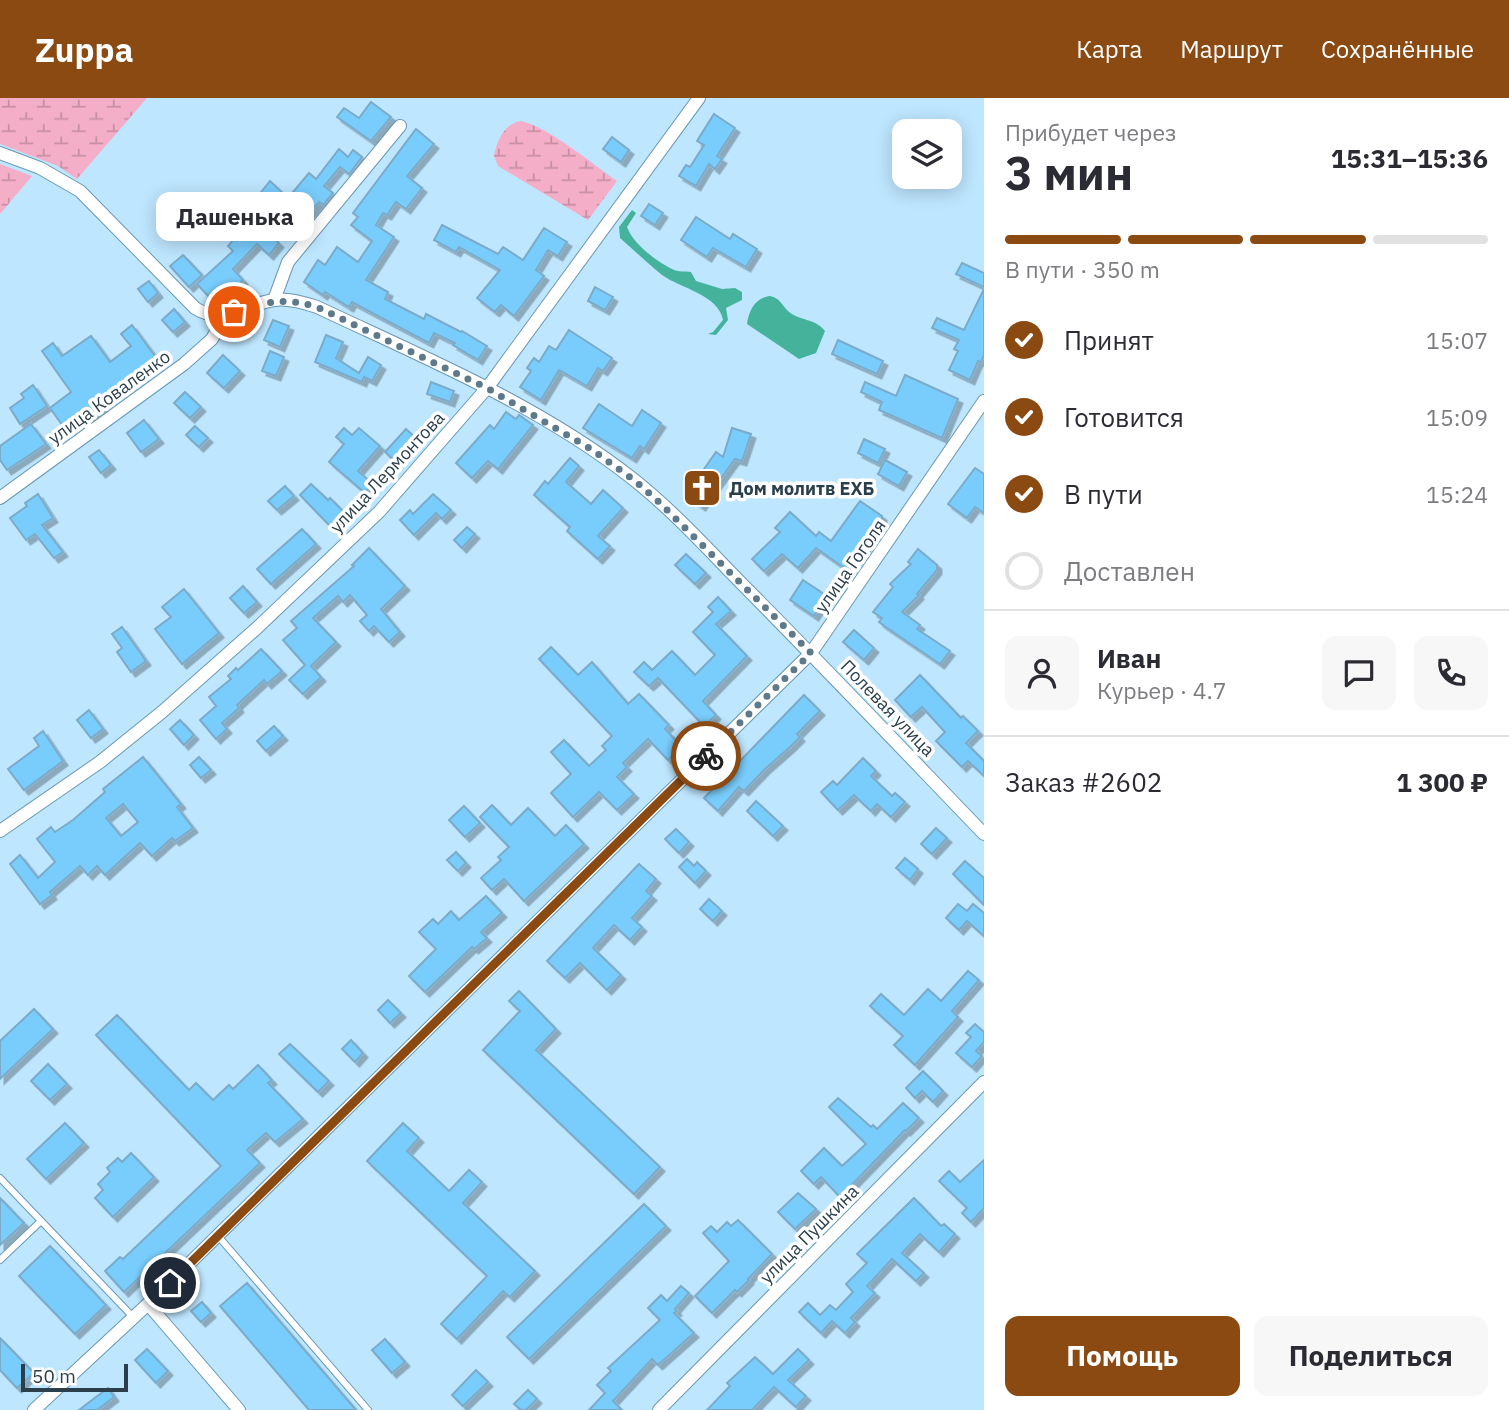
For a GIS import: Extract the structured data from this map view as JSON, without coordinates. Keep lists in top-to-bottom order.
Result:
{
  "streets": {
    "street": [
      "улица Коваленко",
      "улица Лермонтова",
      "улица Гоголя",
      "Полевая улица",
      "улица Пушкина"
    ]
  },
  "crossings": [
    ["улица Коваленко", "Полевая улица"],
    ["улица Лермонтова", "Полевая улица"],
    ["улица Гоголя", "Полевая улица"]
  ],
  "places": {
    "other": ["Дашенька"],
    "church": ["Дом молитв ЕХБ"]
  },
  "scale_bar": "50 m",
  "page": {
    "header": "Zuppa",
    "nav": ["Карта", "Маршрут", "Сохранённые"],
    "heading": ["3 мин", "Прибудет через", "15:31–15:36"],
    "panel": [
      "Иван",
      "Курьер · 4.7",
      "Заказ #2602",
      "1 300 ₽"
    ],
    "bubble": "Дашенька",
    "bar": "В пути · 350 m",
    "list": [
      ["Принят", "15:07"],
      ["Готовится", "15:09"],
      ["В пути", "15:24"],
      "Доставлен"
    ],
    "buttons": ["Помощь", "Поделиться"],
    "scale": "50 m"
  }
}
